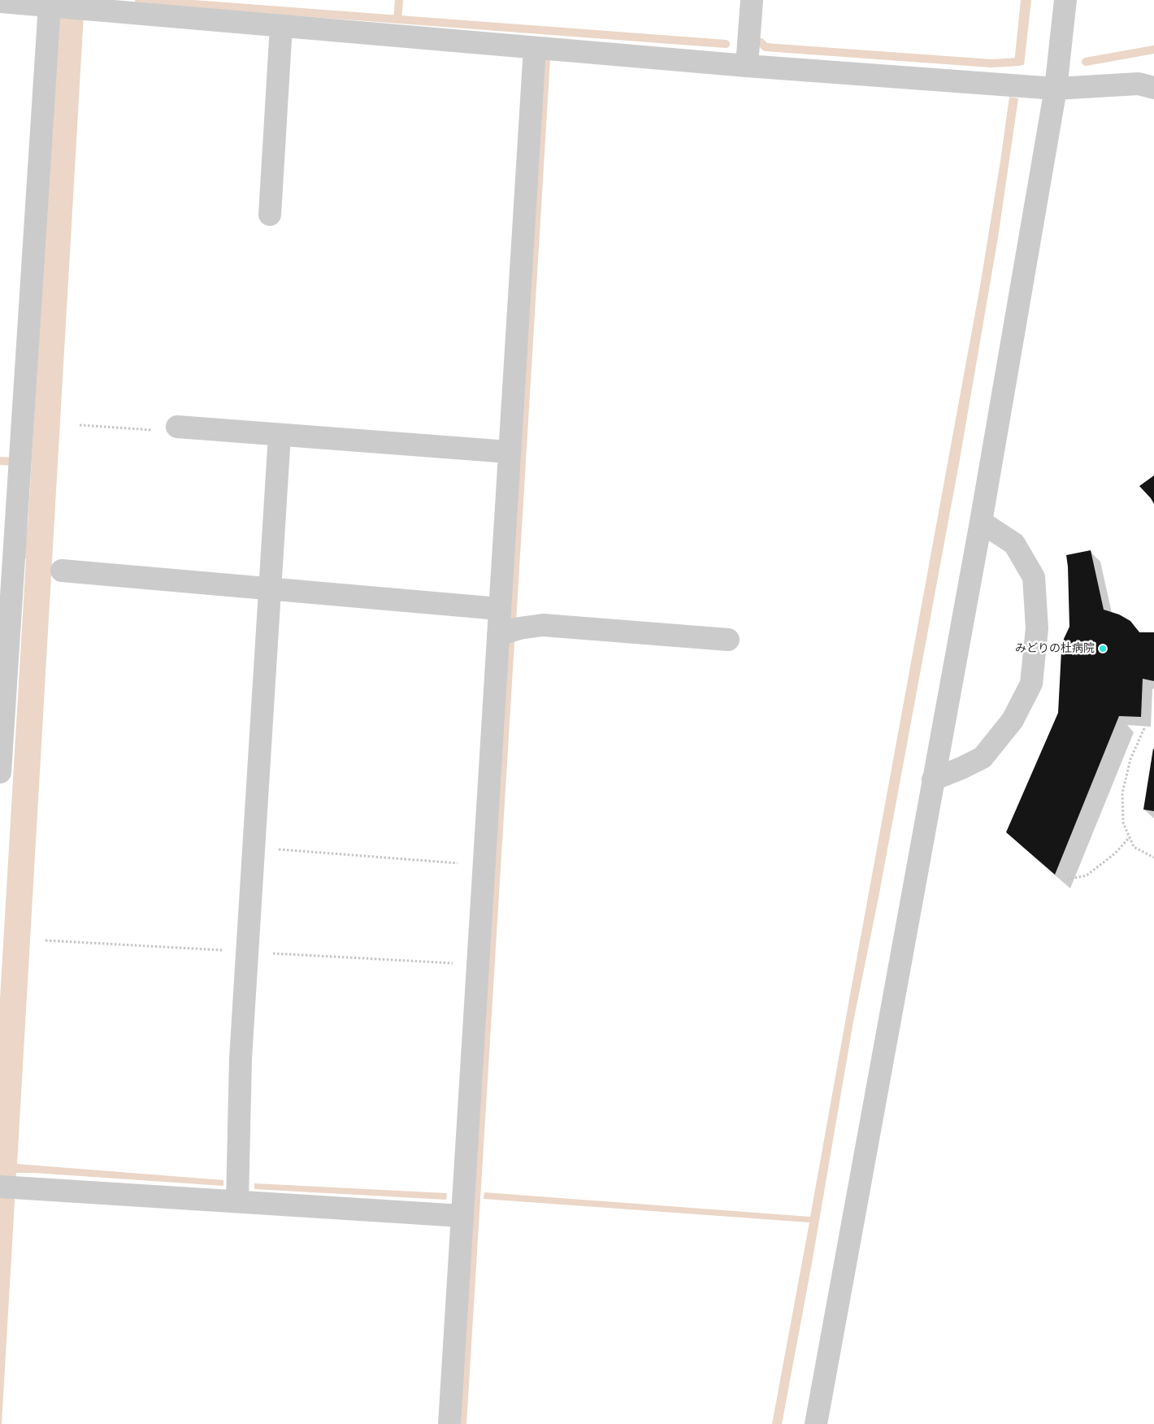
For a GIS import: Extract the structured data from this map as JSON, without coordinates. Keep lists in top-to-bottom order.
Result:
{
  "places": ["みどりの杜病院"]
}
